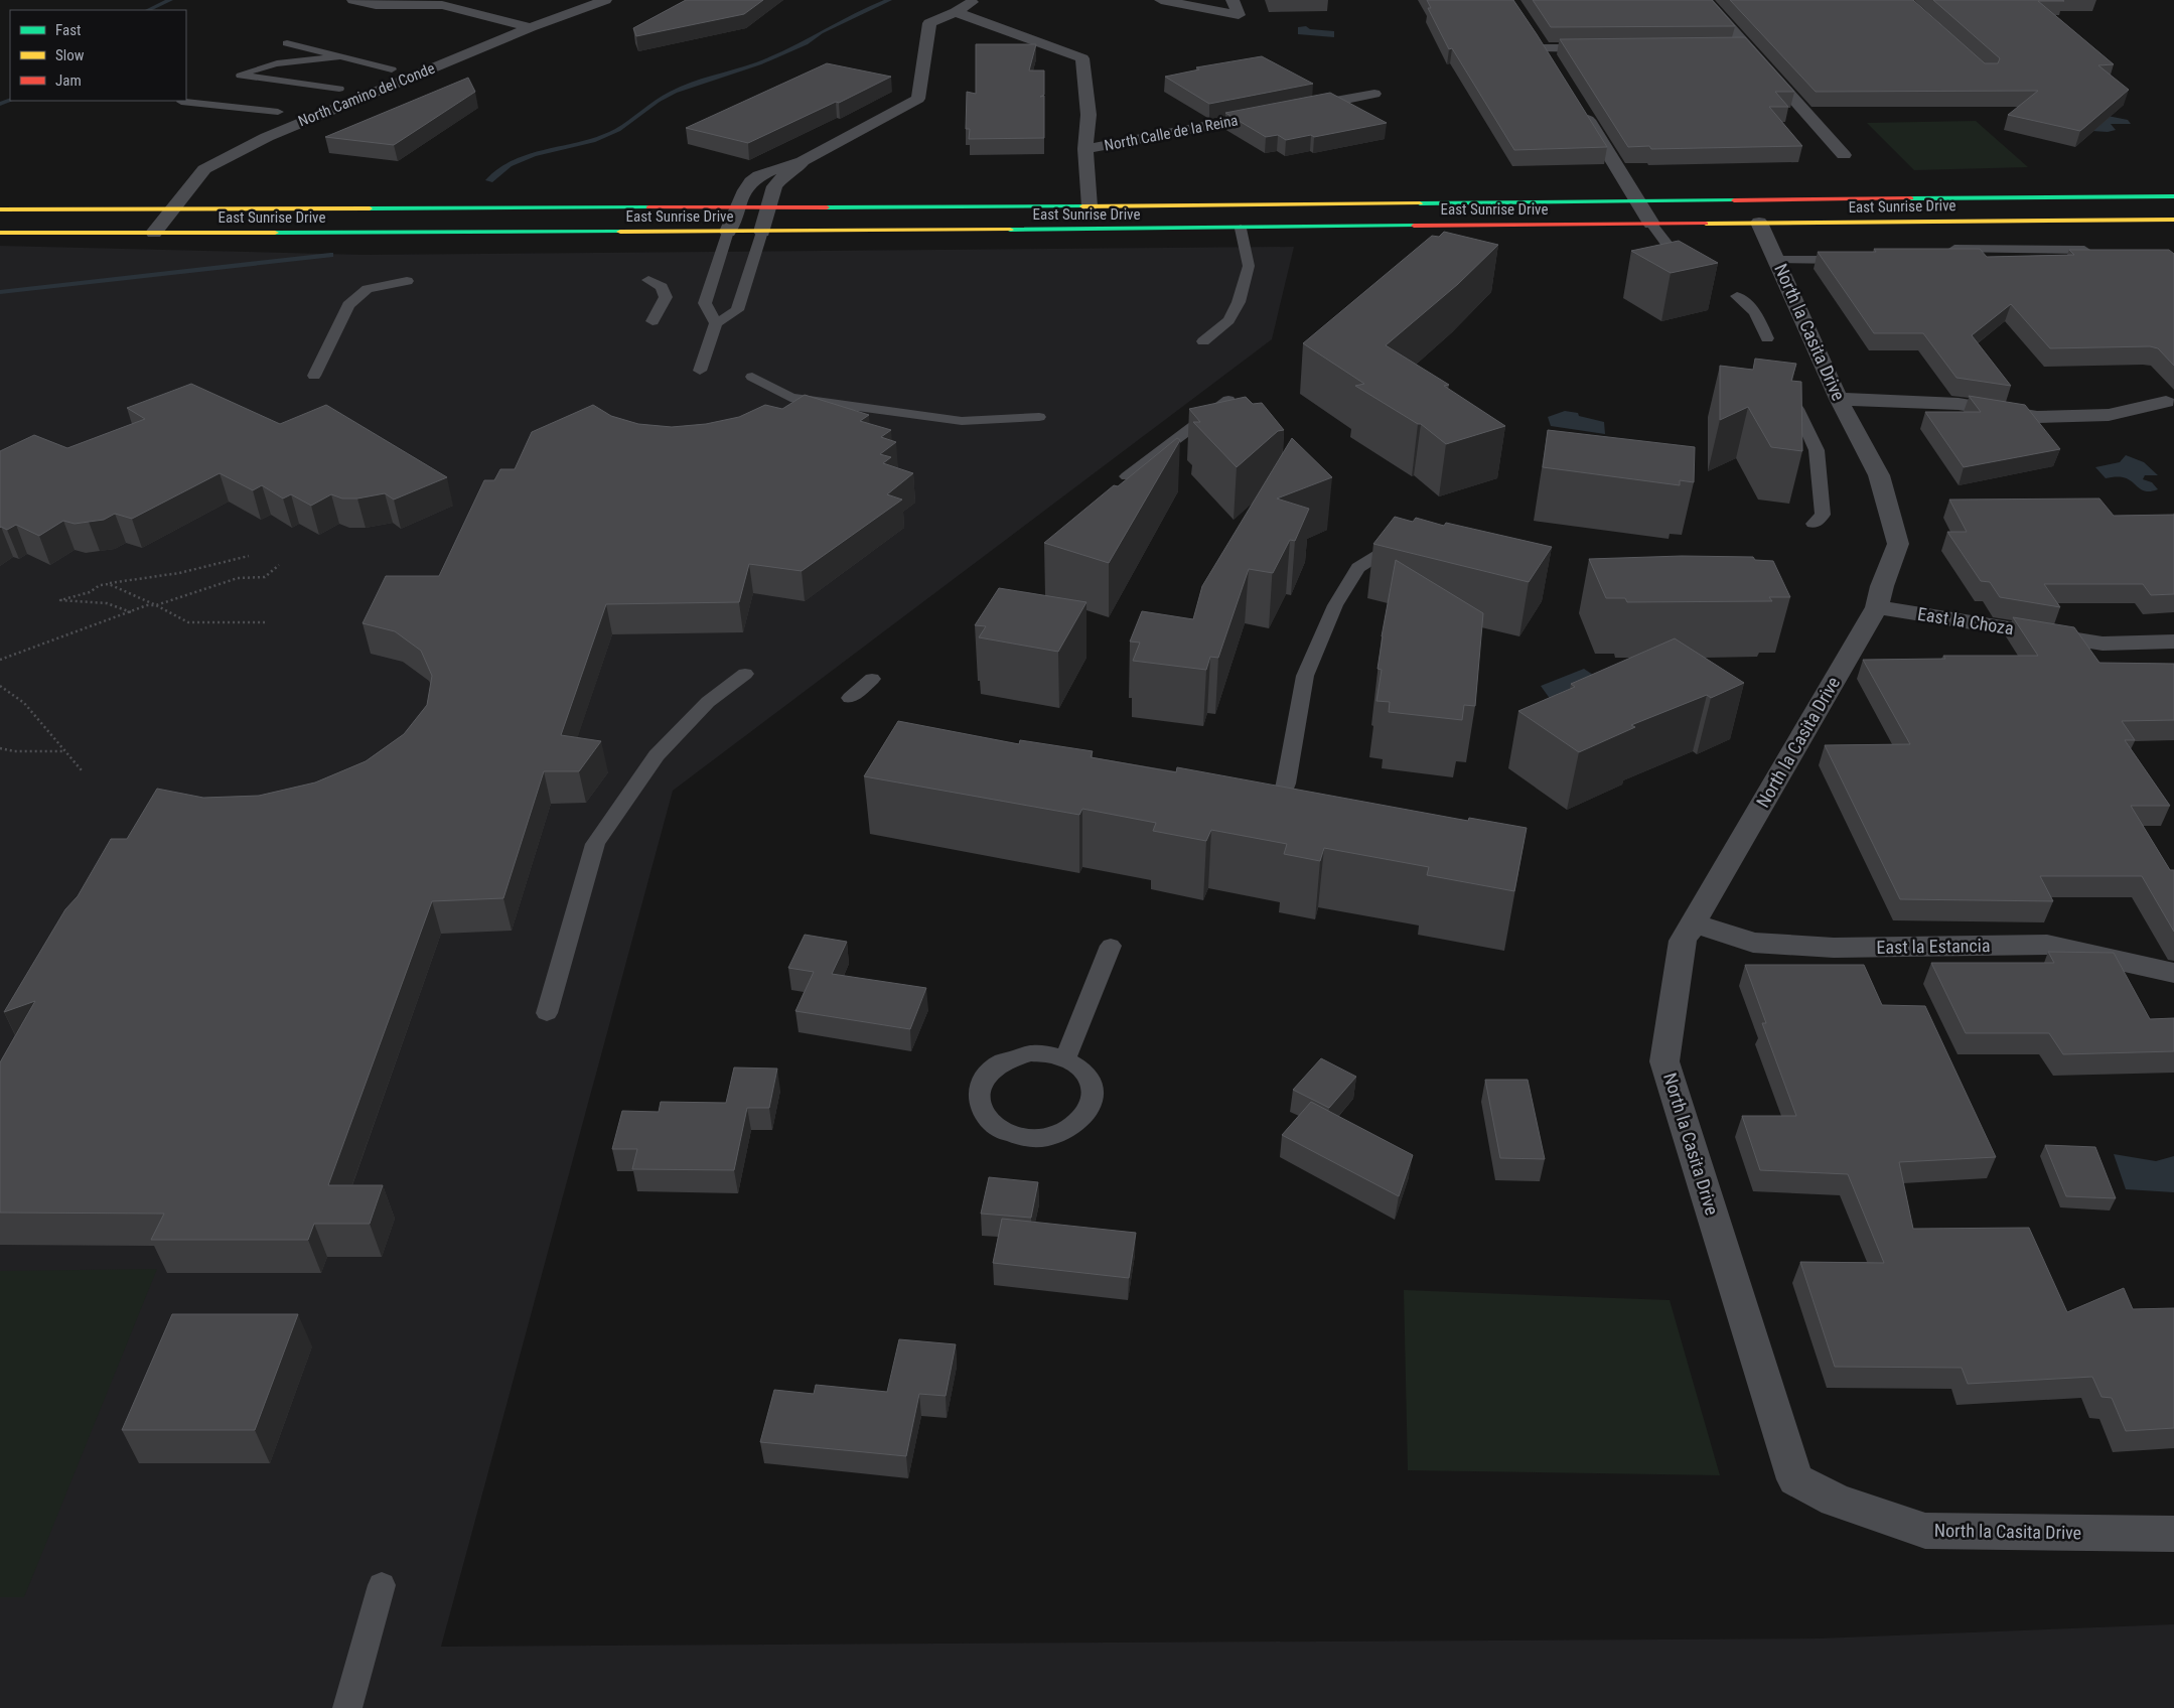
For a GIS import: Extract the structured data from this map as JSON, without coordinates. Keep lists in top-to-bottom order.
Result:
{
  "streets": {
    "main road": ["East Sunrise Drive"],
    "street": [
      "North Camino del Conde",
      "North Calle de la Reina",
      "North la Casita Drive",
      "East la Choza",
      "East la Estancia"
    ]
  },
  "crossings": [
    ["North Camino del Conde", "East Sunrise Drive"],
    ["North Calle de la Reina", "East Sunrise Drive"],
    ["East Sunrise Drive", "North la Casita Drive"],
    ["North la Casita Drive", "East la Choza"],
    ["North la Casita Drive", "East la Estancia"]
  ],
  "legend": ["Fast", "Slow", "Jam"]
}
